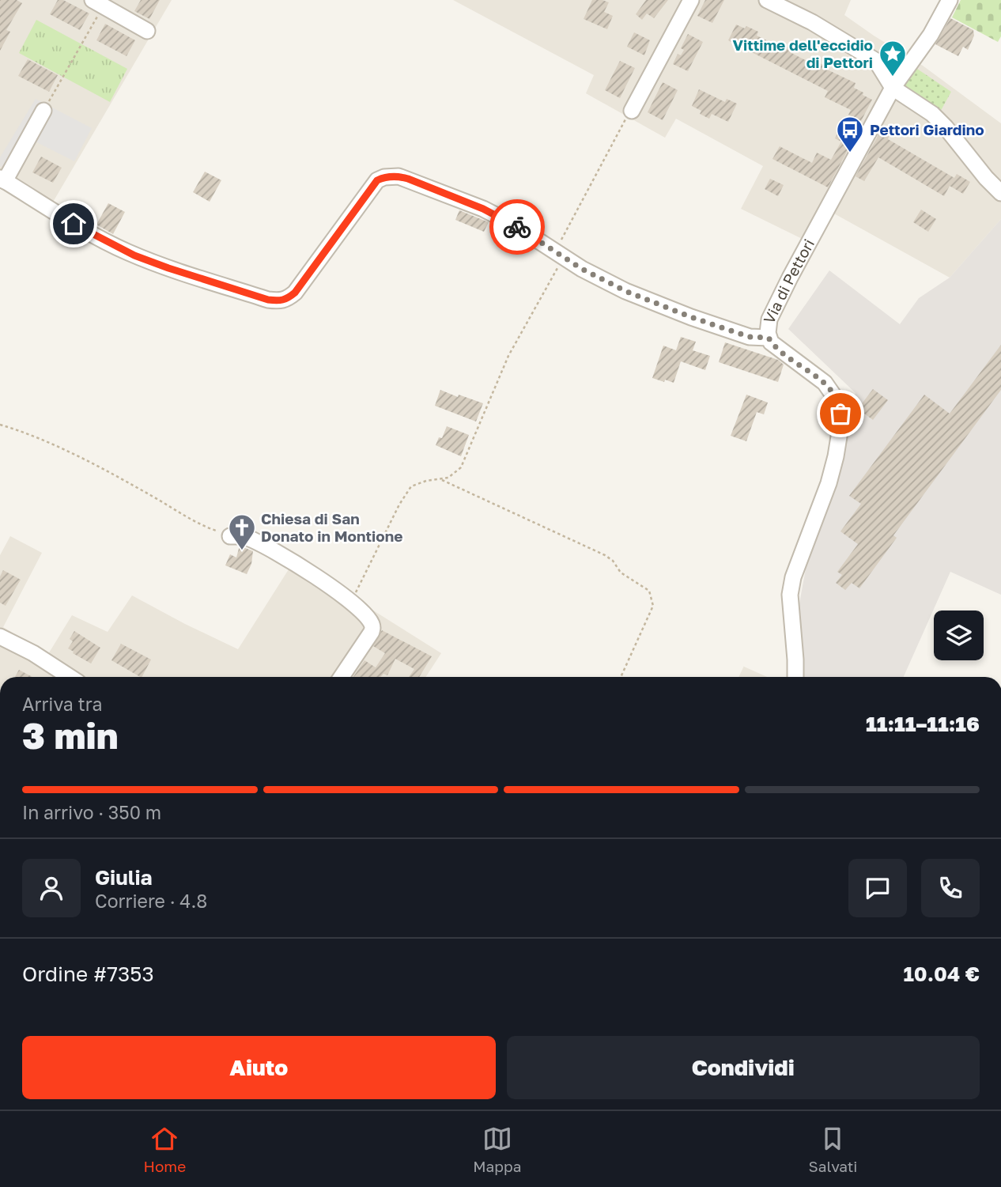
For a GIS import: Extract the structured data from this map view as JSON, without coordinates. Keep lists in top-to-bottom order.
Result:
{
  "streets": {
    "street": ["Via di Pettori"]
  },
  "places": {
    "place": ["Vittime dell'eccidio di Pettori"],
    "bus stop": ["Pettori Giardino"],
    "church": ["Chiesa di San Donato in Montione"]
  },
  "page": {
    "heading": ["3 min", "Arriva tra", "11:11–11:16"],
    "panel": [
      "Giulia",
      "Corriere · 4.8",
      "Ordine #7353",
      "10.04 €"
    ],
    "bar": "In arrivo · 350 m",
    "buttons": ["Aiuto", "Condividi"],
    "tabs": ["Home", "Mappa", "Salvati"]
  }
}
